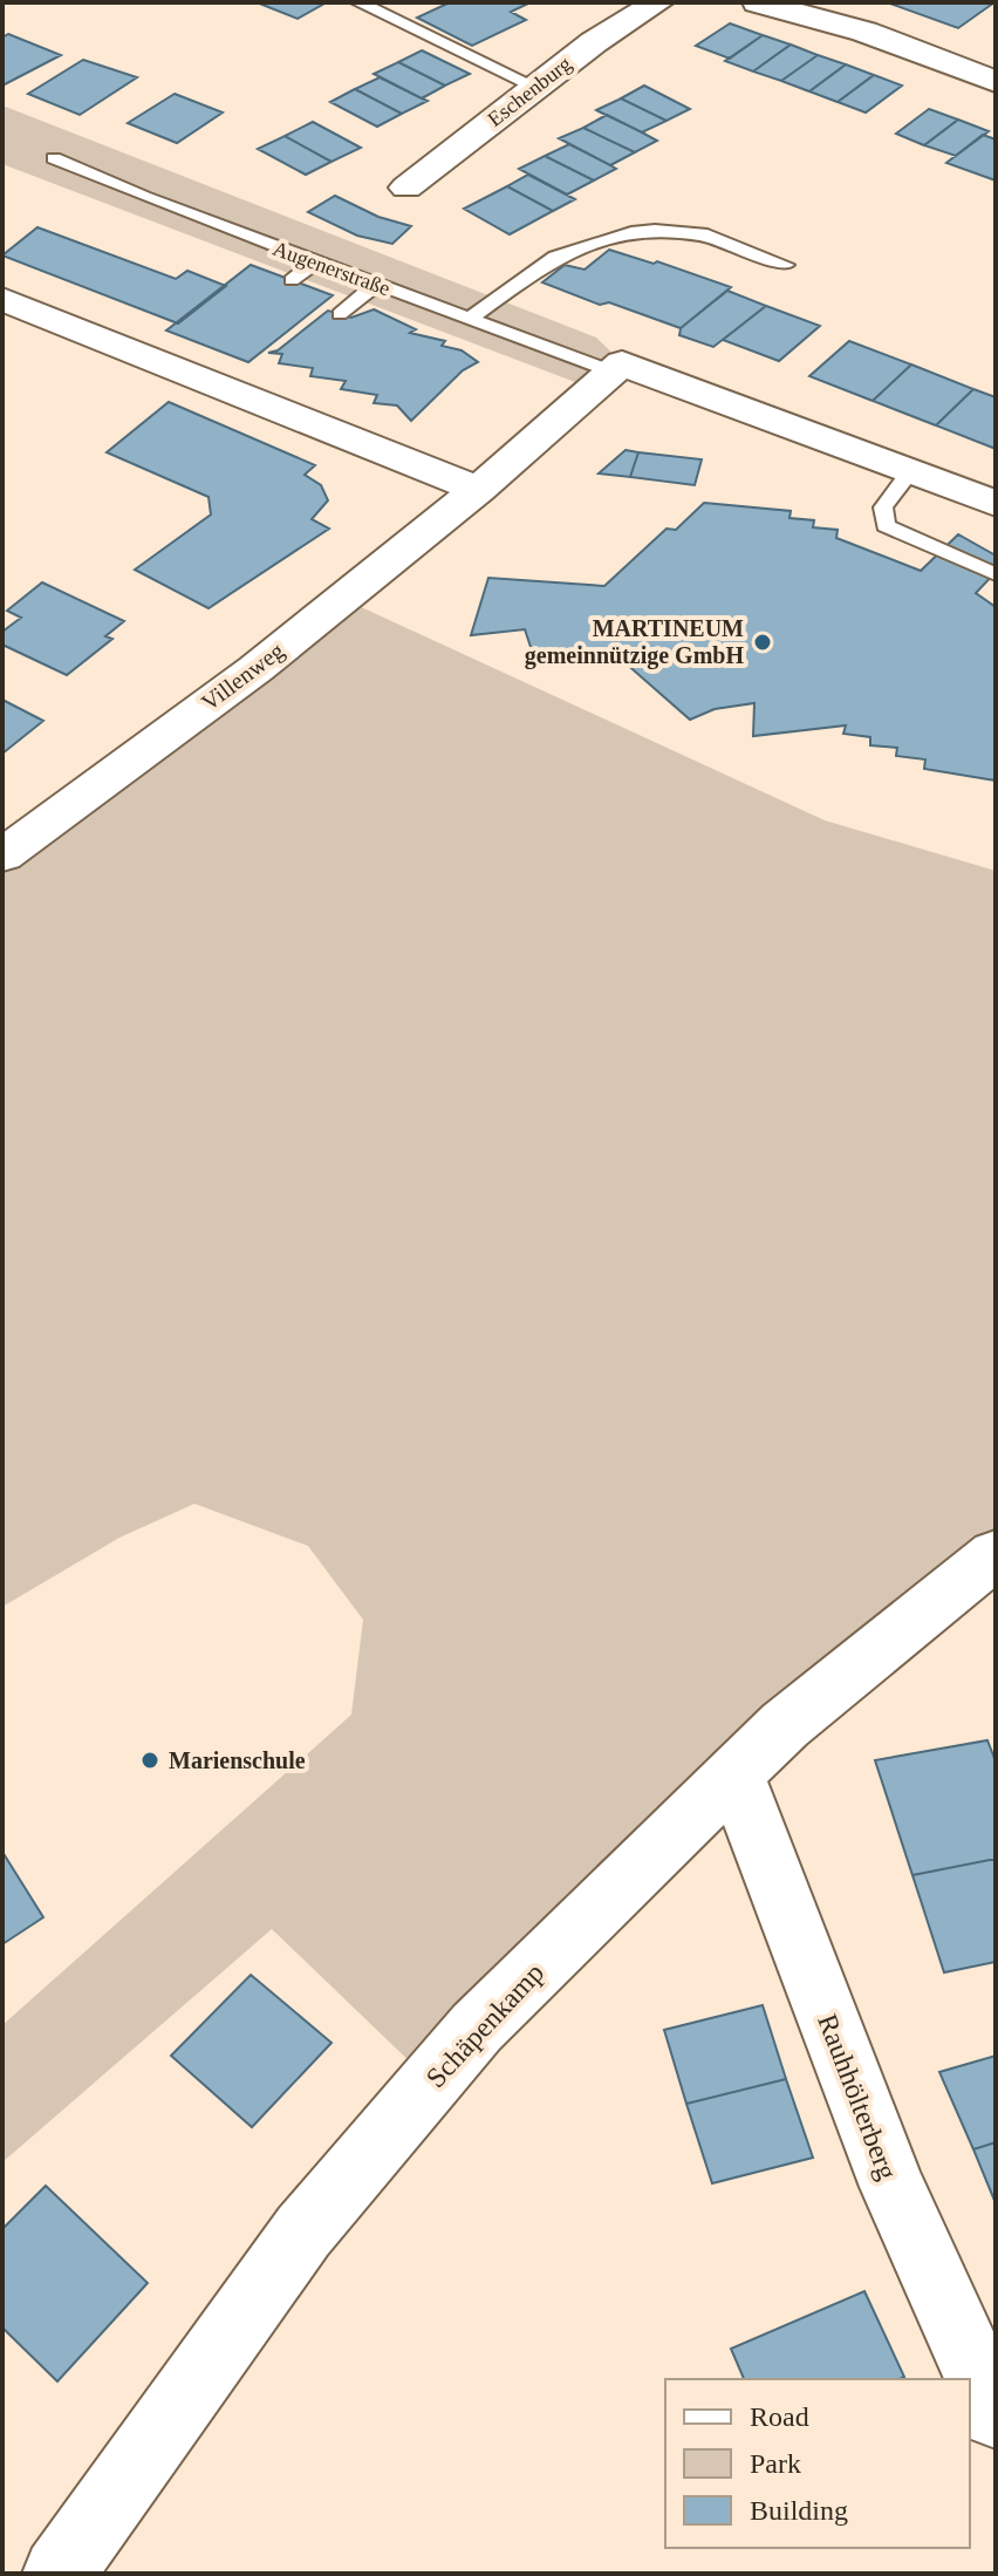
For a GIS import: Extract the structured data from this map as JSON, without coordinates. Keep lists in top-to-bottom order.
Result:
{
  "streets": {
    "street": [
      "Eschenburg",
      "Augenerstraße",
      "Villenweg",
      "Schäpenkamp",
      "Rauhhölterberg"
    ]
  },
  "crossings": [
    ["Augenerstraße", "Villenweg"],
    ["Schäpenkamp", "Rauhhölterberg"]
  ],
  "places": ["MARTINEUM gemeinnützige GmbH", "Marienschule"],
  "legend": ["Road", "Park", "Building"]
}
